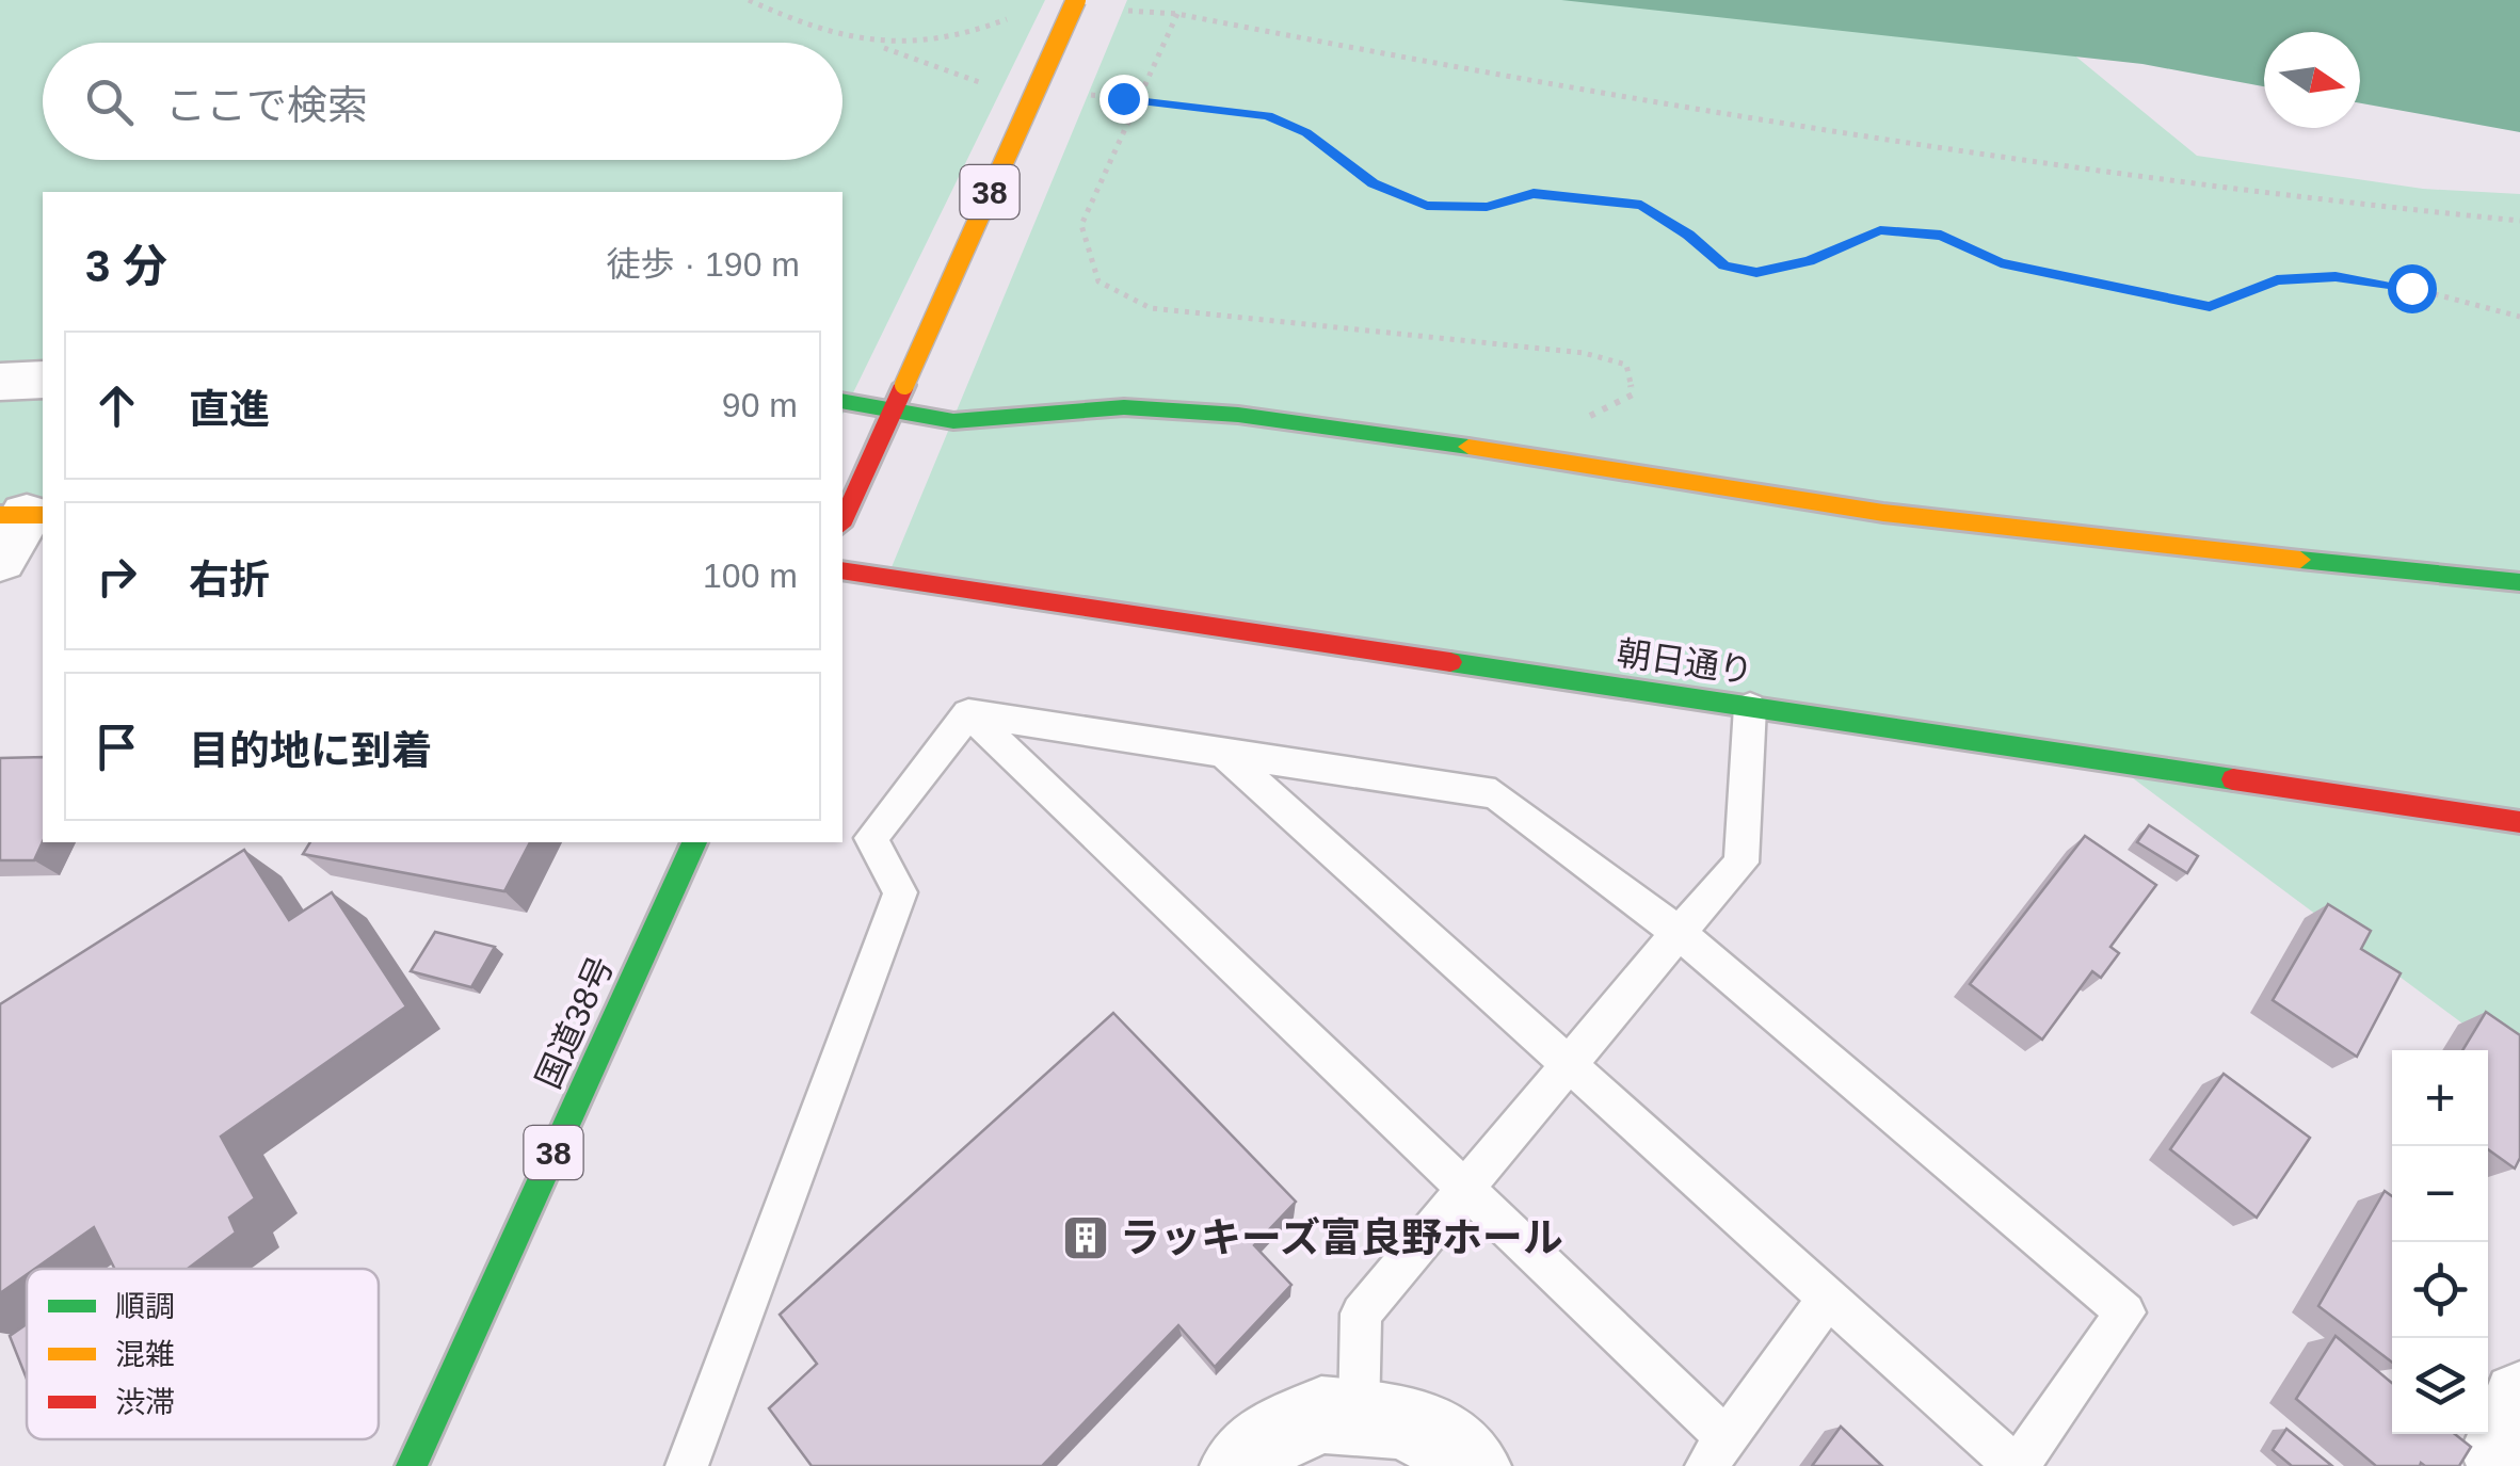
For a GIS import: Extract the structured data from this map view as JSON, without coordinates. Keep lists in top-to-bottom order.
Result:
{
  "streets": {
    "main road": ["38", "朝日通り", "国道38号"]
  },
  "places": {
    "building": ["ラッキーズ富良野ホール"]
  },
  "legend": ["順調", "混雑", "渋滞"],
  "north": "right",
  "page": {
    "search": "ここで検索",
    "heading": ["3 分", "徒歩 · 190 m"],
    "list": [
      ["直進", "90 m"],
      ["右折", "100 m"],
      "目的地に到着"
    ],
    "map_buttons": ["+", "−"]
  }
}
